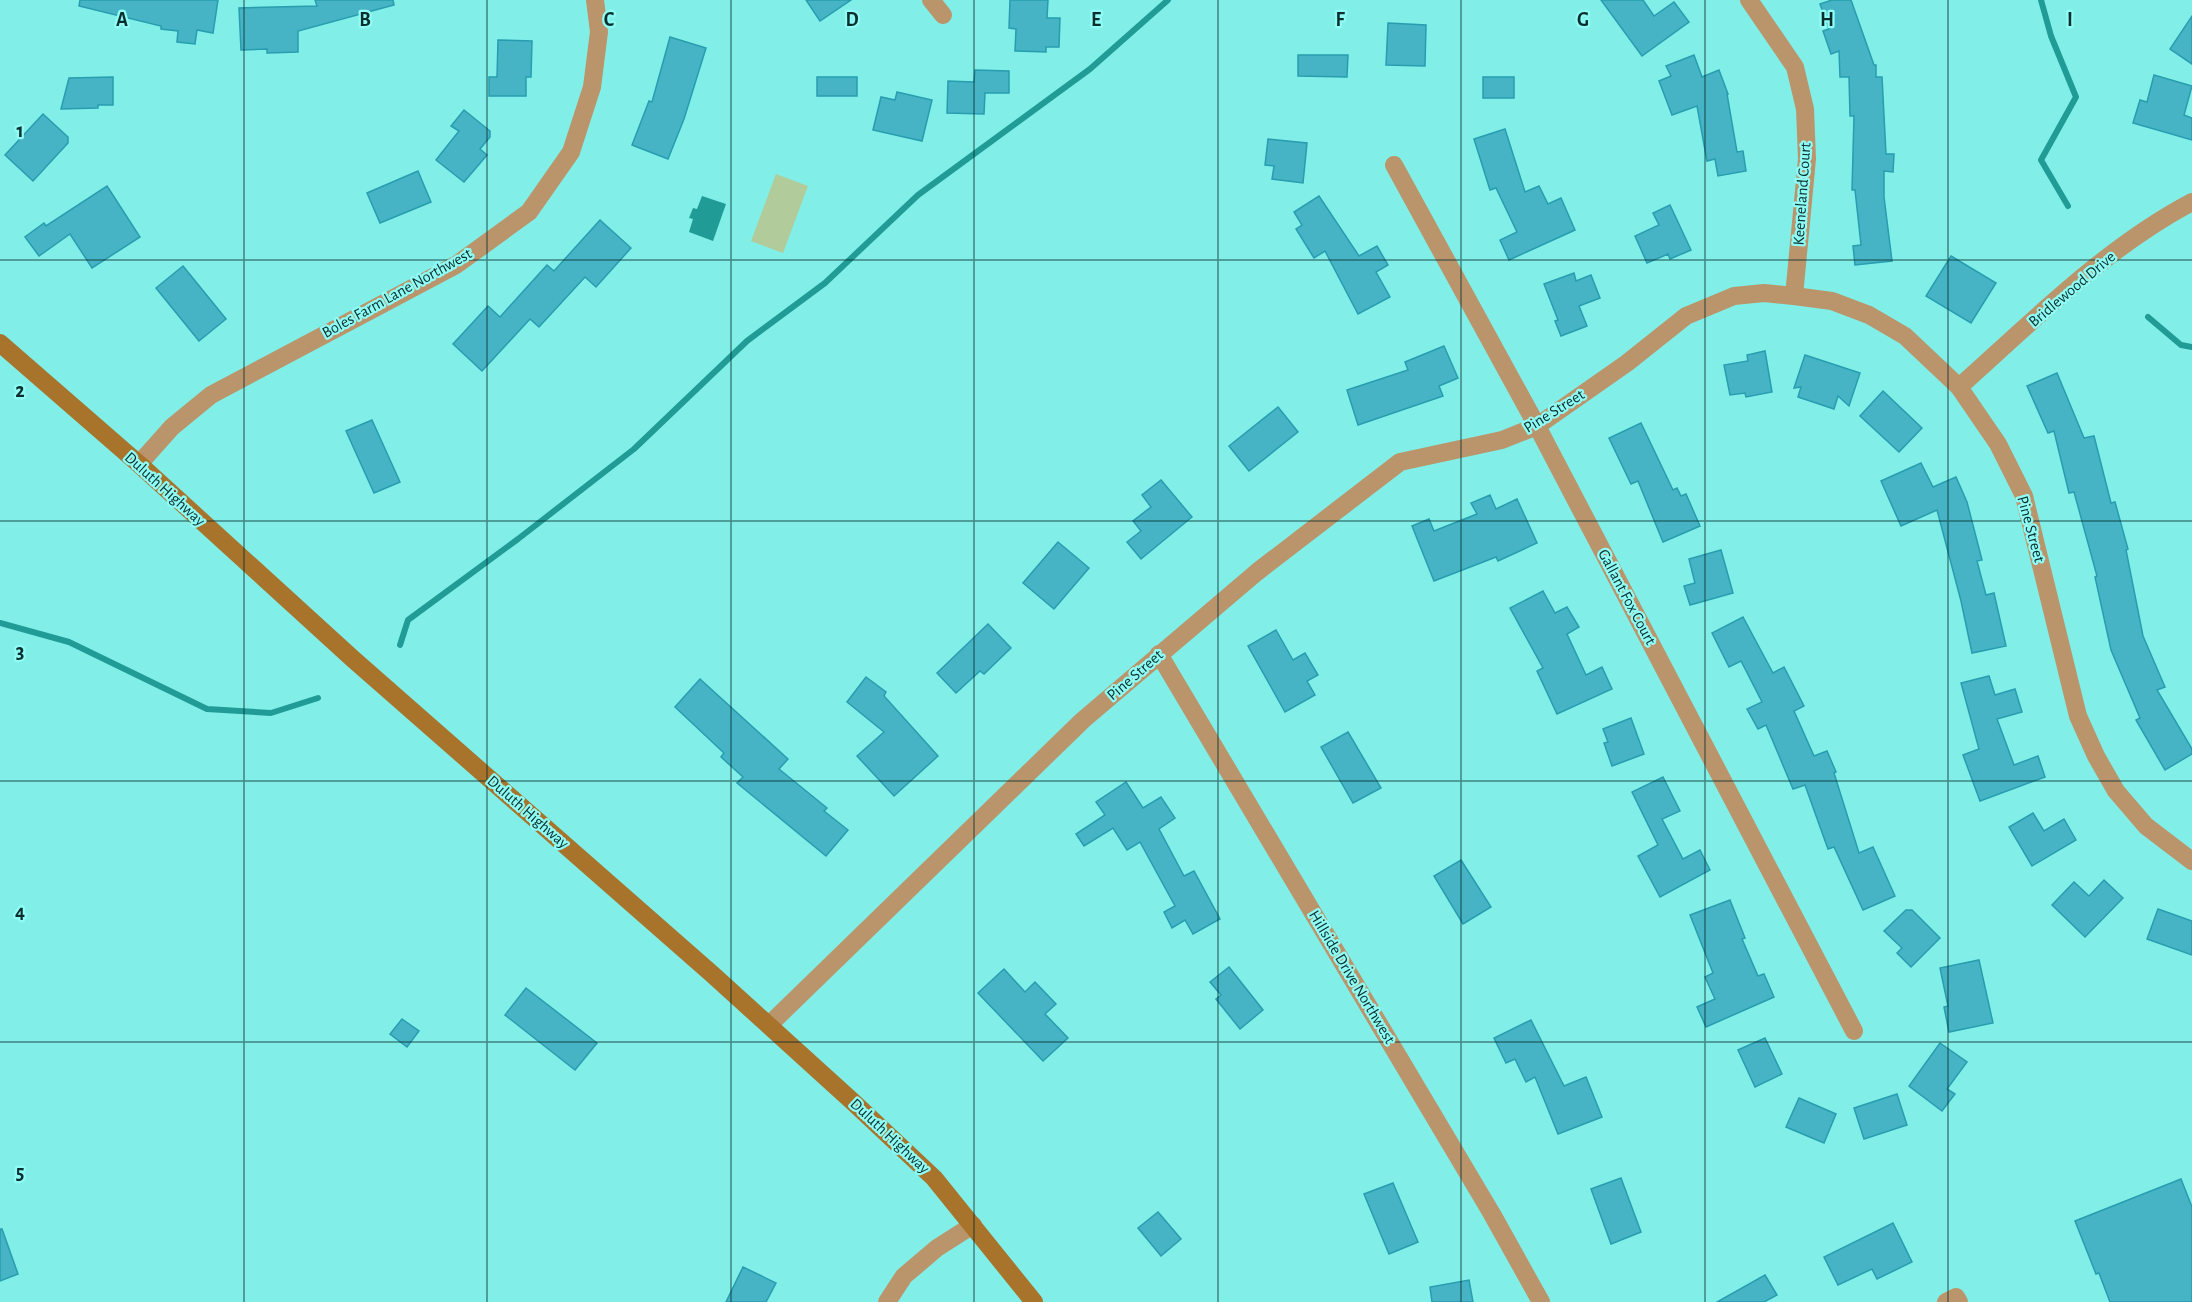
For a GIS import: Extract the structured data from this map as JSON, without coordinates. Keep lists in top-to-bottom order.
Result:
{
  "streets": {
    "main road": ["Duluth Highway"],
    "street": [
      "Keeneland Court",
      "Bridlewood Drive",
      "Boles Farm Lane Northwest",
      "Pine Street",
      "Gallant Fox Court",
      "Hillside Drive Northwest"
    ]
  },
  "crossings": [
    ["Keeneland Court", "Pine Street"],
    ["Bridlewood Drive", "Pine Street"],
    ["Boles Farm Lane Northwest", "Duluth Highway"],
    ["Pine Street", "Duluth Highway"],
    ["Pine Street", "Gallant Fox Court"],
    ["Pine Street", "Hillside Drive Northwest"]
  ],
  "grid": {
    "columns": [
      "A",
      "B",
      "C",
      "D",
      "E",
      "F",
      "G",
      "H",
      "I"
    ],
    "rows": [
      "1",
      "2",
      "3",
      "4",
      "5"
    ]
  }
}
